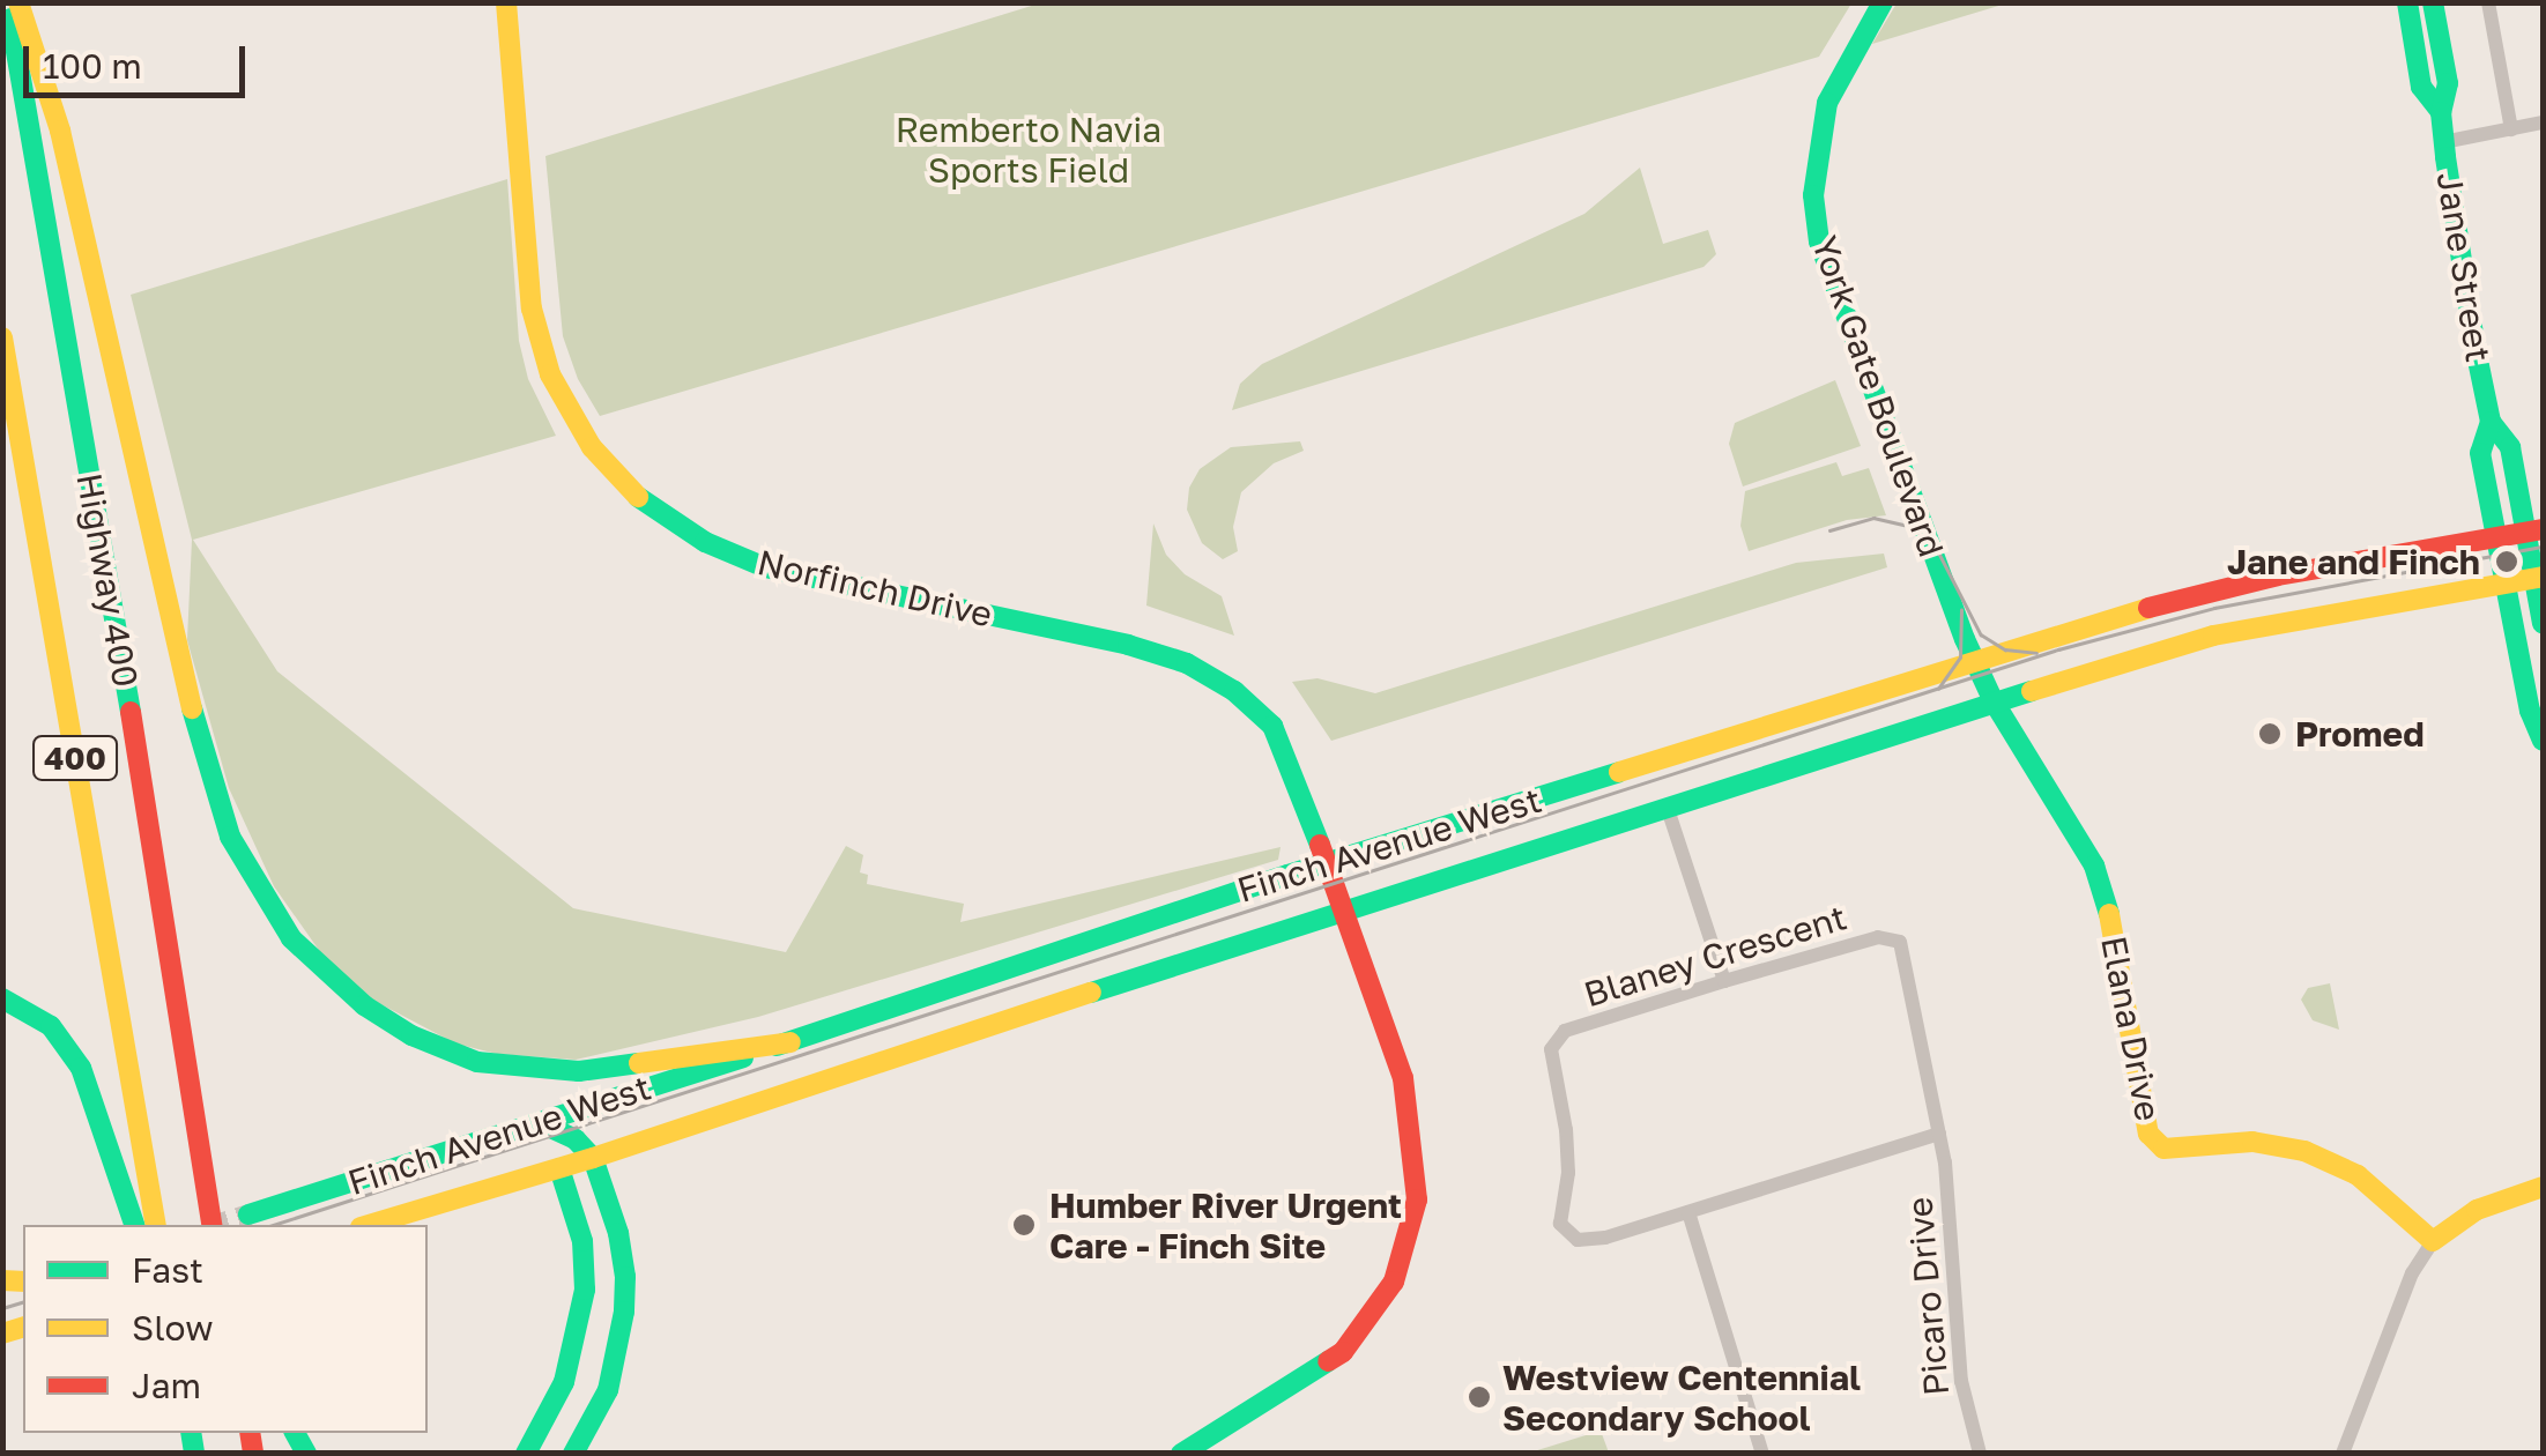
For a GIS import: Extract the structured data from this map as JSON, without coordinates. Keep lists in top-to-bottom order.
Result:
{
  "streets": {
    "main road": [
      "Jane Street",
      "York Gate Boulevard",
      "Highway 400",
      "Norfinch Drive",
      "400",
      "Finch Avenue West",
      "Elana Drive"
    ],
    "street": ["Blaney Crescent", "Picaro Drive"]
  },
  "crossings": [
    ["Jane Street", "Finch Avenue West"],
    ["York Gate Boulevard", "Finch Avenue West"],
    ["York Gate Boulevard", "Elana Drive"],
    ["Norfinch Drive", "Finch Avenue West"],
    ["Finch Avenue West", "Elana Drive"],
    ["Blaney Crescent", "Picaro Drive"]
  ],
  "parks": ["Remberto Navia Sports Field"],
  "places": [
    "Jane and Finch",
    "Promed",
    "Humber River Urgent Care - Finch Site",
    "Westview Centennial Secondary School"
  ],
  "legend": ["Fast", "Slow", "Jam"],
  "scale_bar": "100 m"
}
